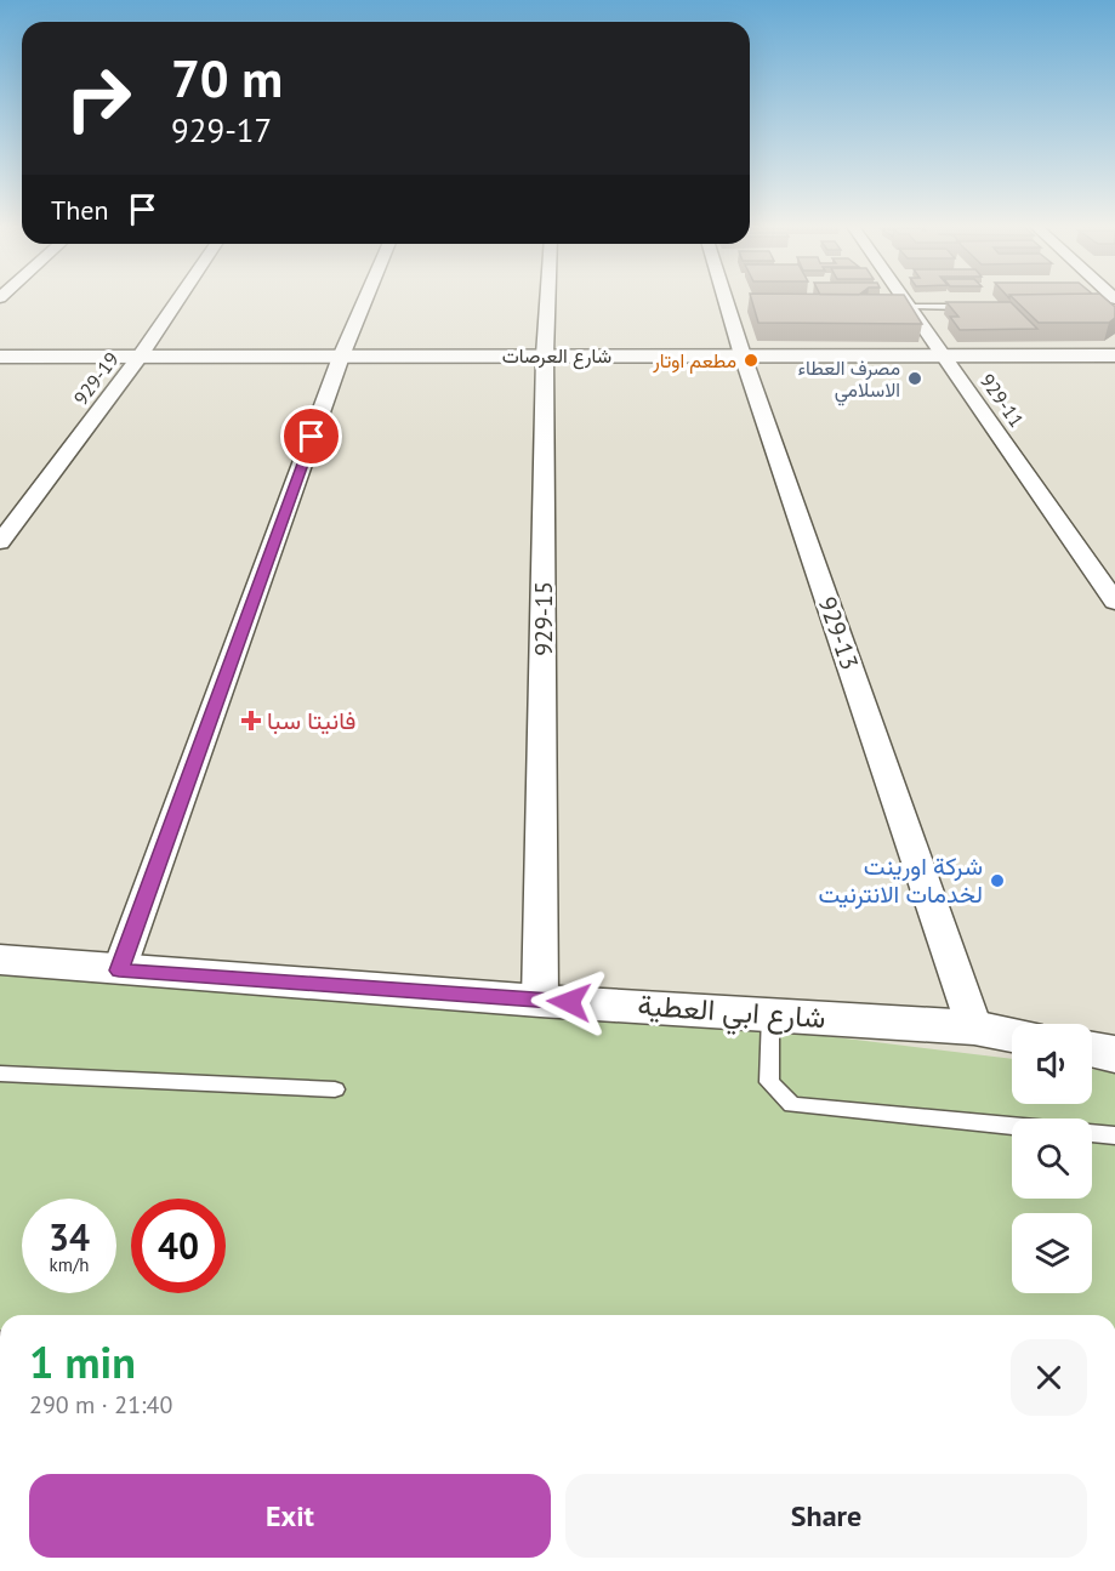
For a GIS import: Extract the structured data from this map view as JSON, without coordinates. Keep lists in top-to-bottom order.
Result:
{
  "streets": {
    "street": [
      "شارع العرصات",
      "929-19",
      "929-11",
      "929-15",
      "929-13",
      "شارع ابي العطية"
    ]
  },
  "crossings": [
    ["شارع العرصات", "929-19"],
    ["شارع العرصات", "929-11"],
    ["شارع العرصات", "929-15"],
    ["شارع العرصات", "929-13"],
    ["929-15", "شارع ابي العطية"],
    ["929-13", "شارع ابي العطية"]
  ],
  "places": {
    "other": ["مطعم اوتار", "مصرف العطاء الاسلامي", "شركة اورينت لخدمات الانترنيت"],
    "health": ["فانيتا سبا"]
  },
  "page": {
    "turn": ["70 m", "929-17"],
    "then": "Then",
    "speed": "34 km/h",
    "limit": "40",
    "heading": ["1 min", "290 m · 21:40"],
    "buttons": ["Exit", "Share"]
  }
}
